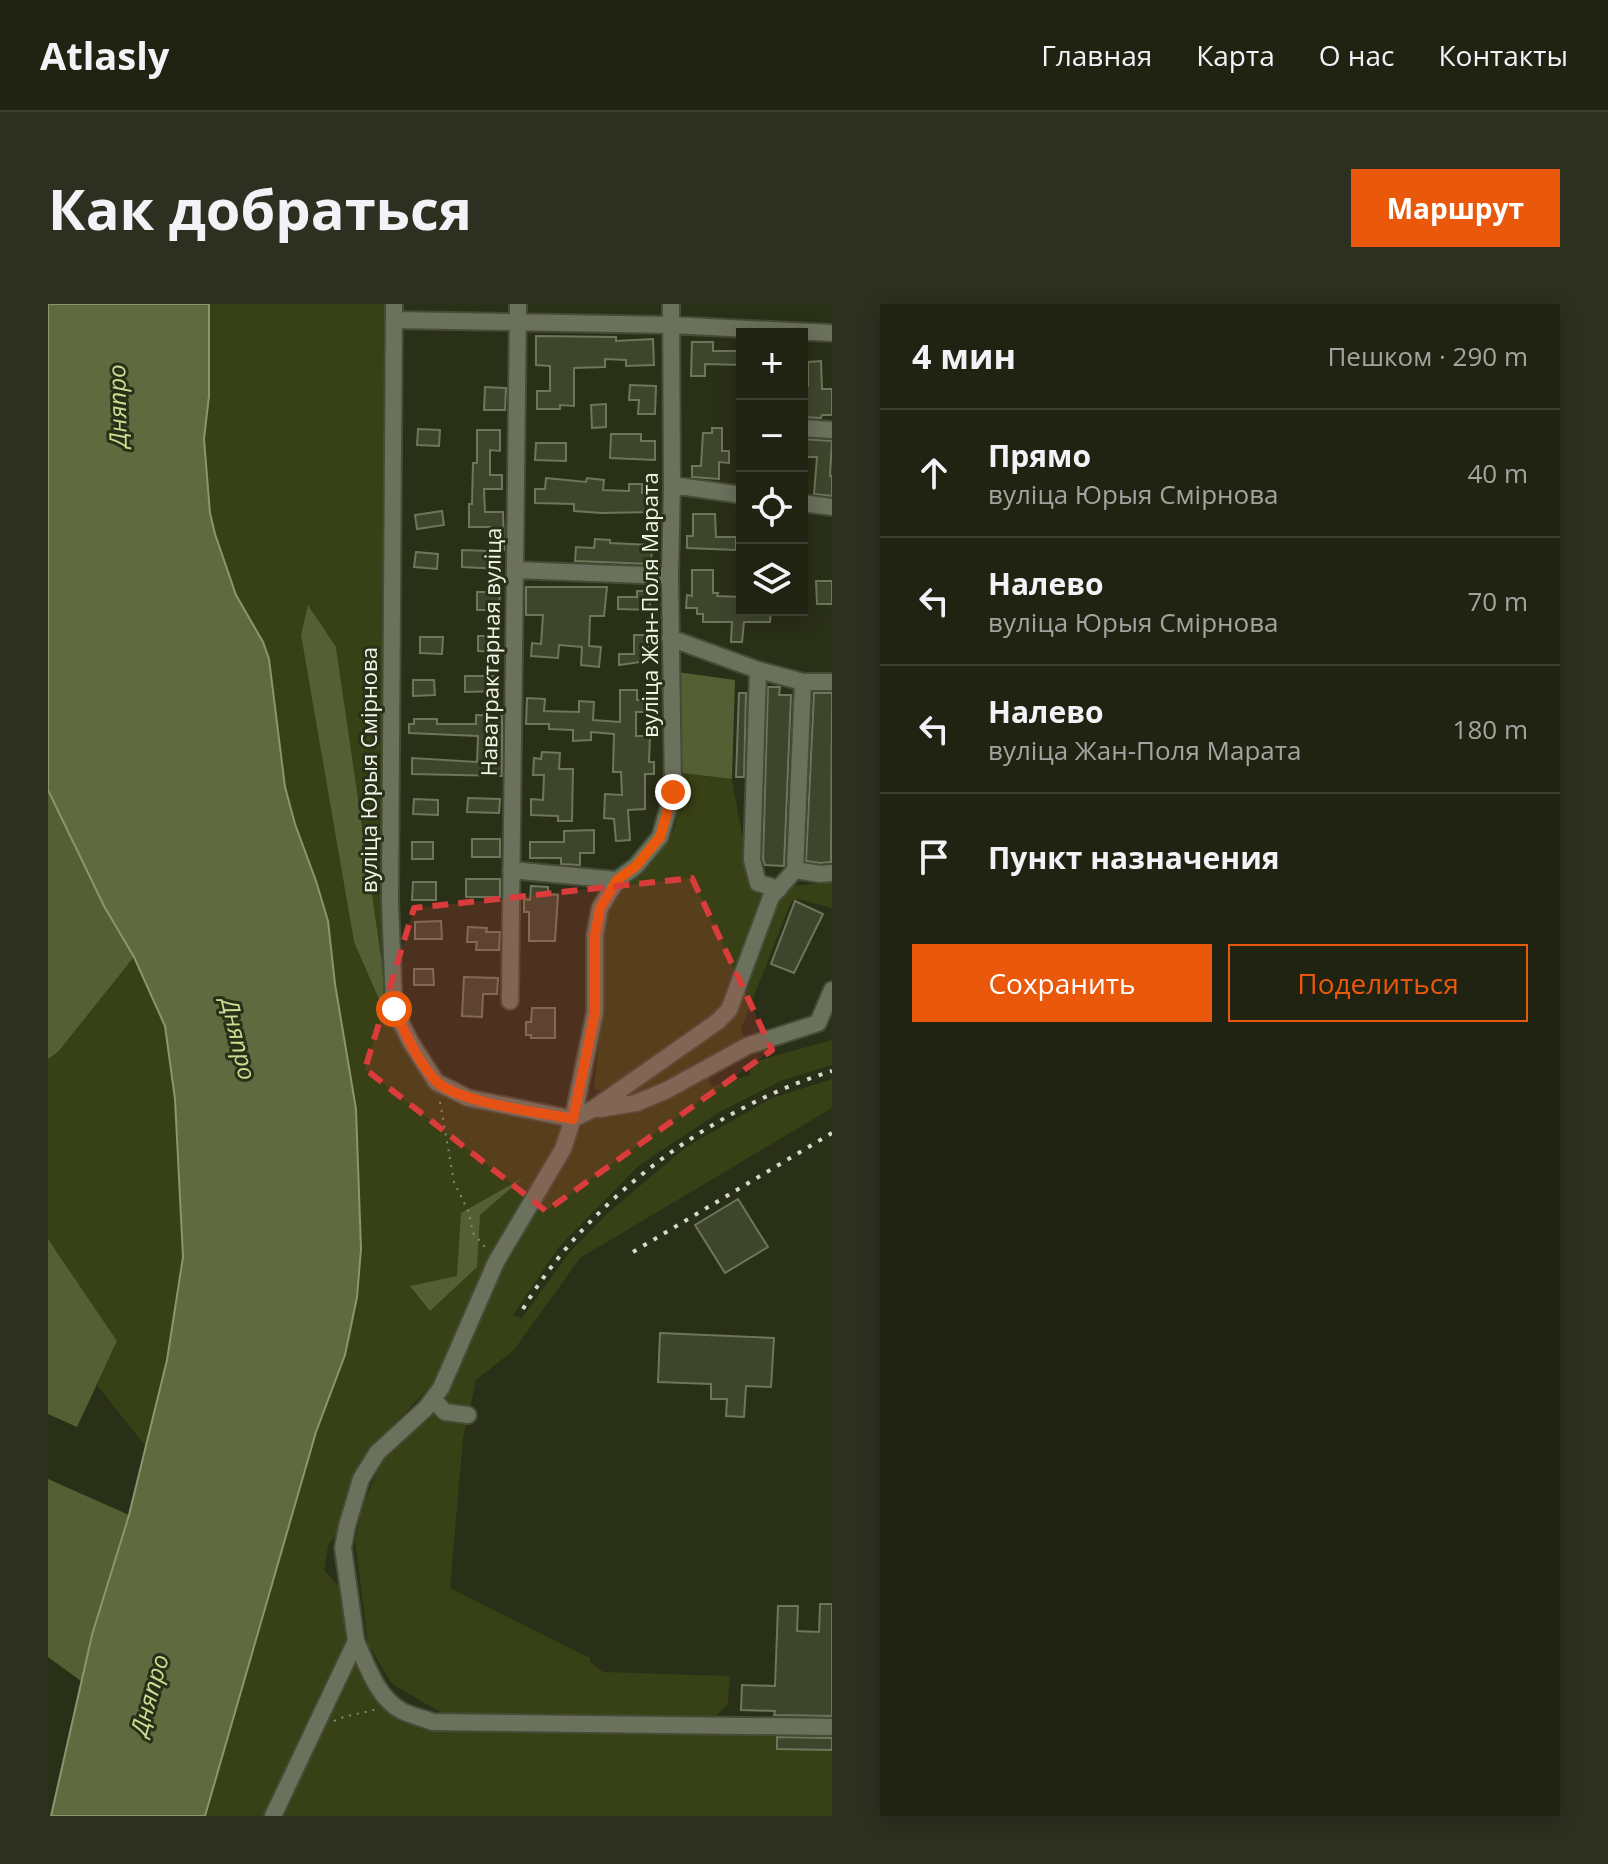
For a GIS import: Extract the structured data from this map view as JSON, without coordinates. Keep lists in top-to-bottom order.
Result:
{
  "streets": {
    "street": ["вуліца Жан-Поля Марата", "Наватрактарная вуліца", "вуліца Юрыя Смірнова"]
  },
  "water": ["Дняпро"],
  "page": {
    "header": "Atlasly",
    "nav": [
      "Главная",
      "Карта",
      "О нас",
      "Контакты"
    ],
    "buttons": [
      "Маршрут",
      ["Сохранить", "Поделиться"]
    ],
    "title": "Как добраться",
    "heading": ["4 мин", "Пешком · 290 m"],
    "map_buttons": ["+", "−"],
    "list": [
      ["Прямо", "вуліца Юрыя Смірнова", "40 m"],
      ["Налево", "вуліца Юрыя Смірнова", "70 m"],
      ["Налево", "вуліца Жан-Поля Марата", "180 m"],
      "Пункт назначения"
    ]
  }
}
